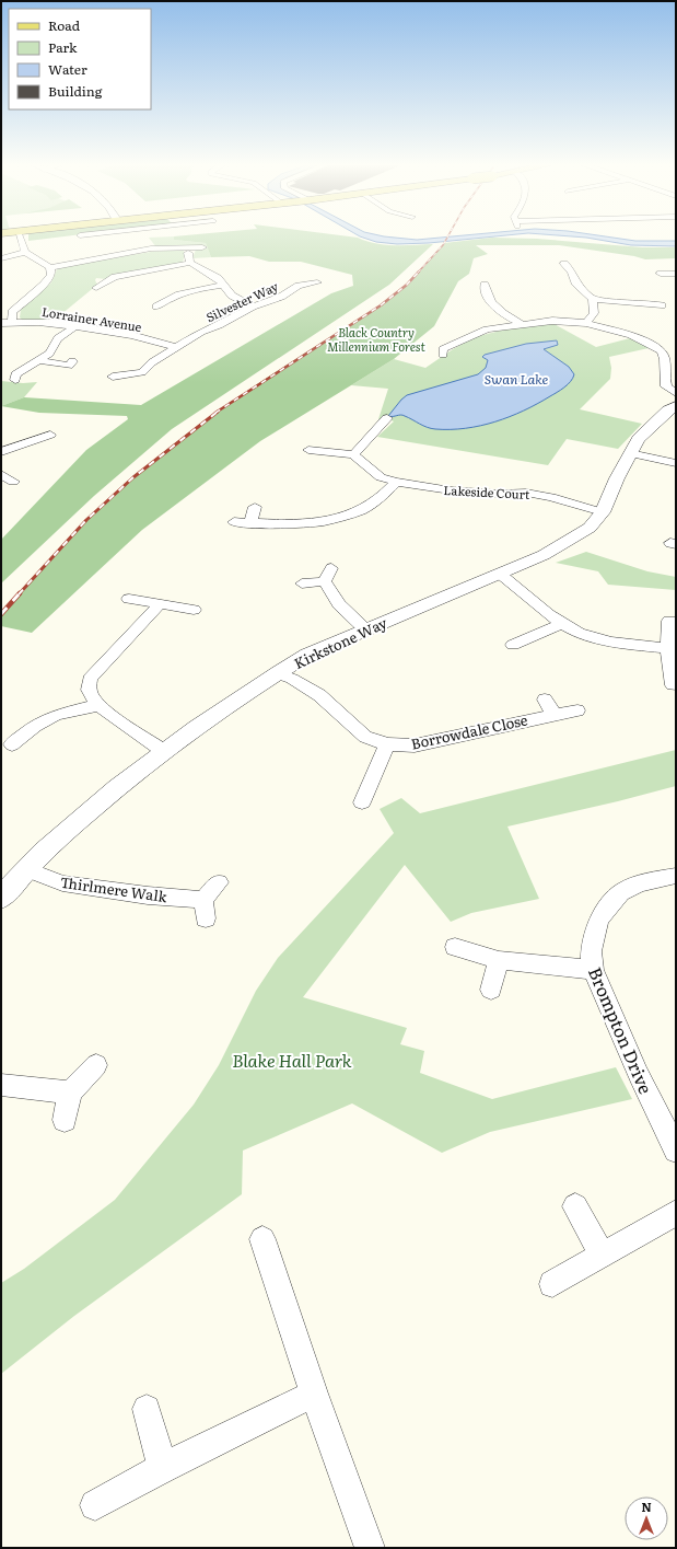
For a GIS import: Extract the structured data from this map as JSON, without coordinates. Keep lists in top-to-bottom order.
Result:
{
  "streets": {
    "street": [
      "Silvester Way",
      "Lorrainer Avenue",
      "Lakeside Court",
      "Kirkstone Way",
      "Borrowdale Close",
      "Thirlmere Walk",
      "Brompton Drive"
    ]
  },
  "crossings": [
    ["Silvester Way", "Lorrainer Avenue"],
    ["Lakeside Court", "Kirkstone Way"],
    ["Kirkstone Way", "Borrowdale Close"],
    ["Kirkstone Way", "Thirlmere Walk"]
  ],
  "water": ["Swan Lake"],
  "parks": ["Black Country Millennium Forest", "Blake Hall Park"],
  "legend": [
    "Road",
    "Park",
    "Water",
    "Building"
  ],
  "north": "top"
}
